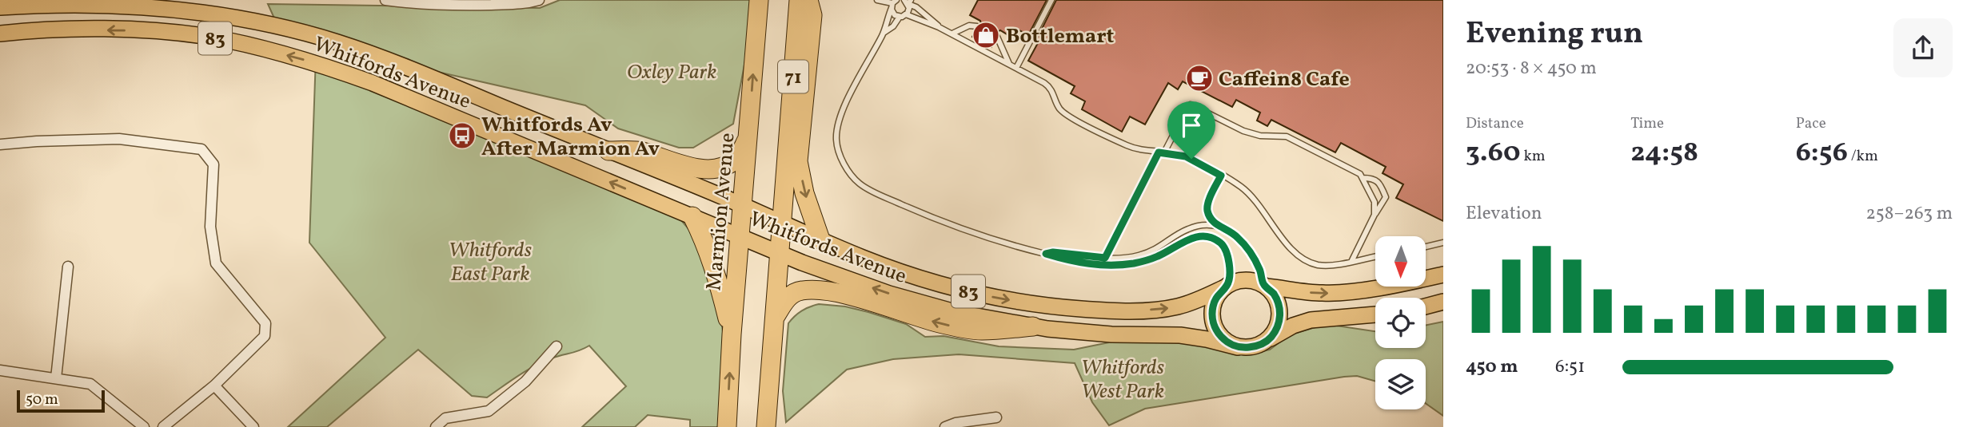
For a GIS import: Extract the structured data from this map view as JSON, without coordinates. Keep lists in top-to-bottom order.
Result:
{
  "streets": {
    "highway": ["71", "Marmion Avenue"],
    "main road": ["83", "Whitfords Avenue"]
  },
  "crossings": [
    ["83", "Whitfords Avenue"],
    ["Whitfords Avenue", "71"],
    ["Whitfords Avenue", "Marmion Avenue"]
  ],
  "parks": ["Oxley Park", "Whitfords East Park", "Whitfords West Park"],
  "places": {
    "shop": ["Bottlemart"],
    "cafe": ["Caffein8 Cafe"],
    "bus stop": ["Whitfords Av After Marmion Av"]
  },
  "scale_bar": "50 m",
  "north": "bottom",
  "page": {
    "heading": ["Evening run", "20:53 · 8 × 450 m"],
    "stats": [
      ["Distance", "3.60 km"],
      ["Time", "24:58"],
      ["Pace", "6:56 /km"]
    ],
    "chart": ["Elevation", "258–263 m"],
    "list": [
      {
        "name": "450 m",
        "note": "6:51"
      }
    ],
    "scale": "50 m"
  }
}
